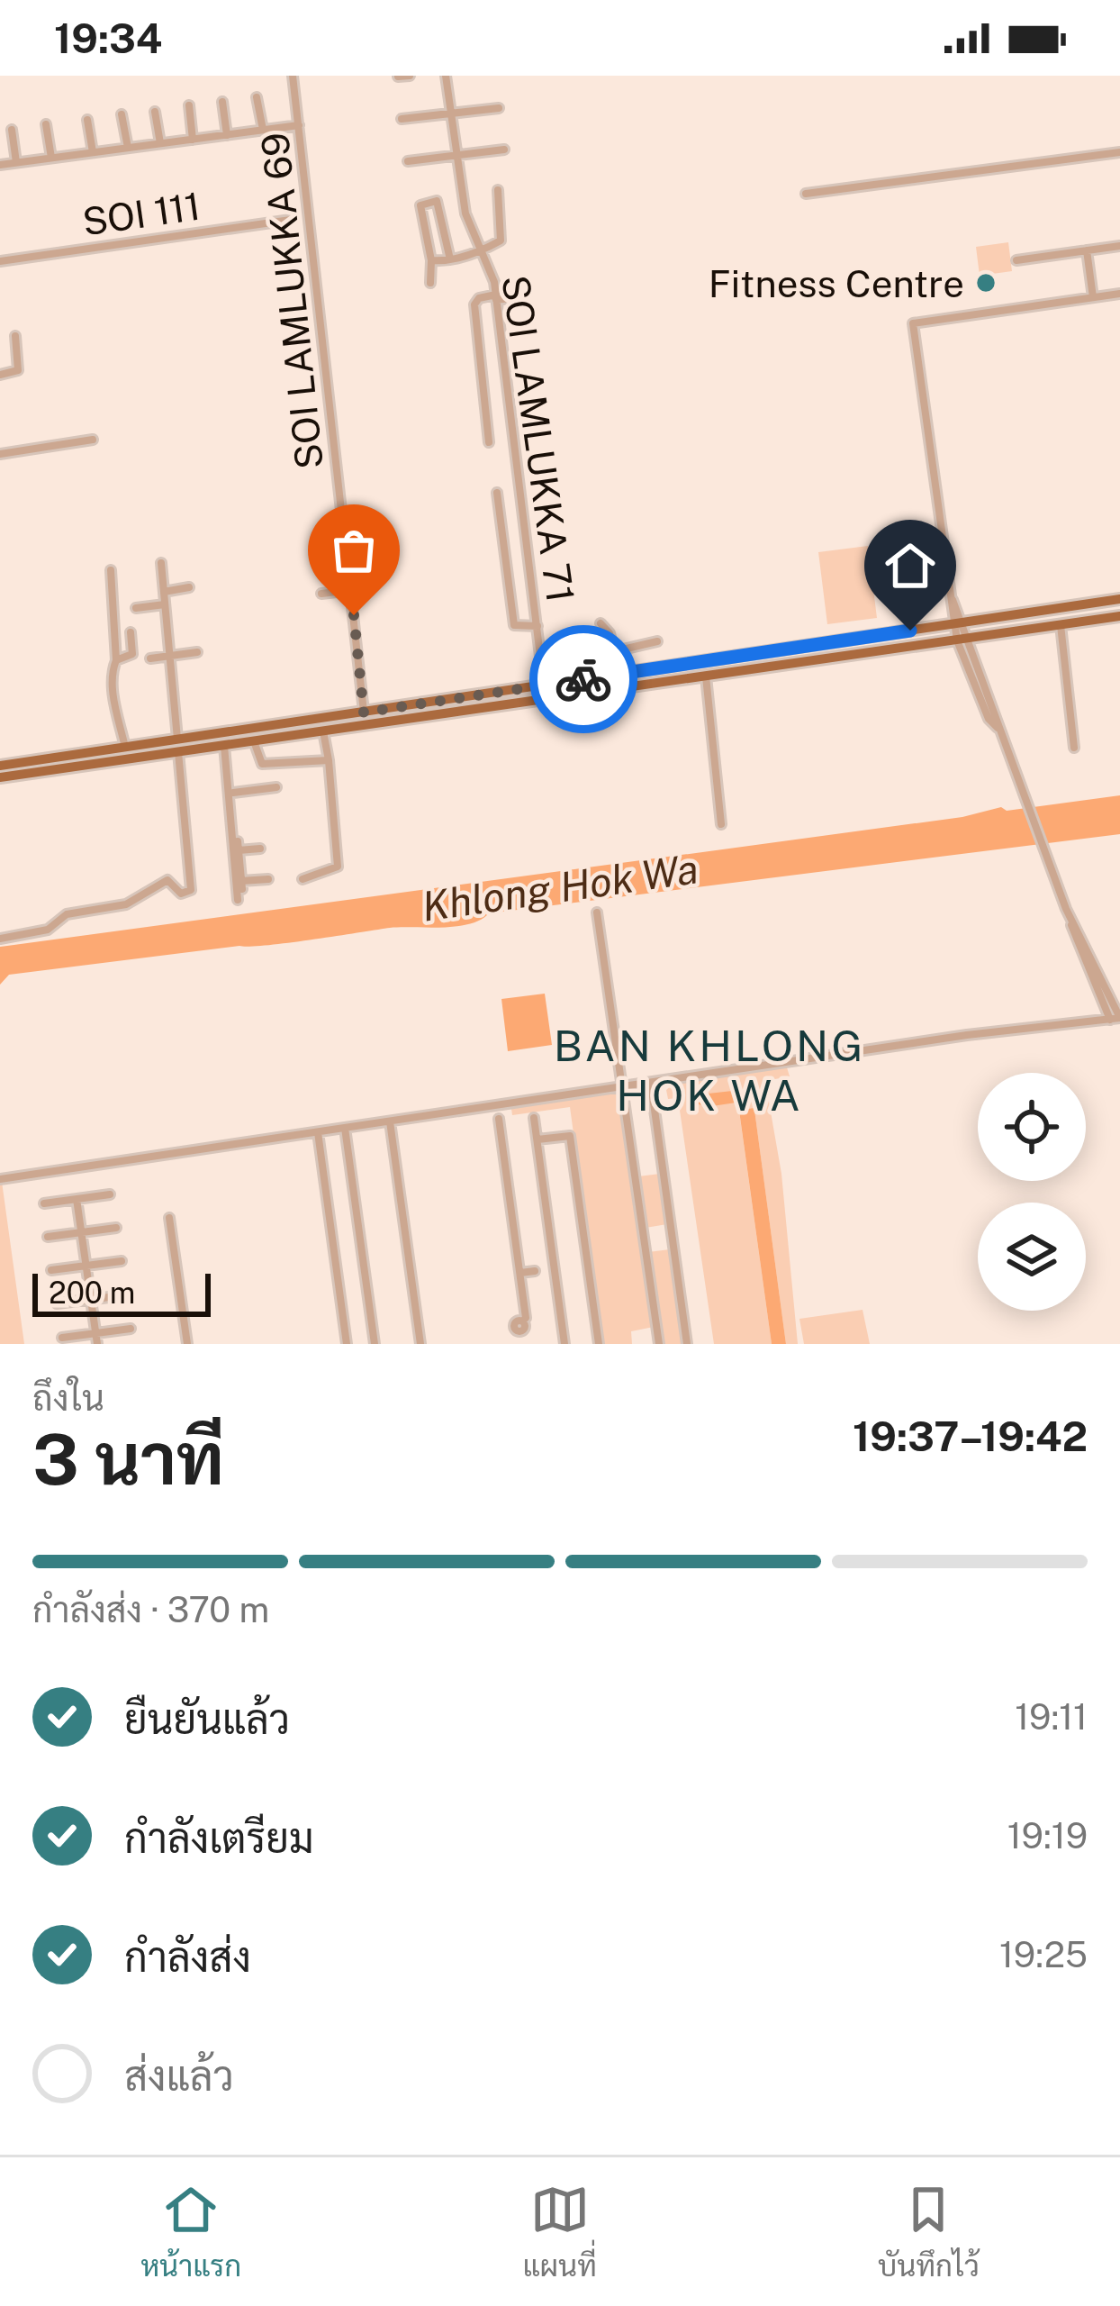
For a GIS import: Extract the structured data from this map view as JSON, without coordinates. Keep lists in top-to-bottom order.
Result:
{
  "streets": {
    "street": ["SOI 111", "SOI LAMLUKKA 69", "SOI LAMLUKKA 71"]
  },
  "districts": ["BAN KHLONG HOK WA"],
  "water": ["Khlong Hok Wa"],
  "places": ["Fitness Centre"],
  "scale_bar": "200 m",
  "page": {
    "status": "19:34",
    "scale": "200 m",
    "heading": ["3 นาที", "ถึงใน", "19:37–19:42"],
    "bar": "กำลังส่ง · 370 m",
    "list": [
      ["ยืนยันแล้ว", "19:11"],
      ["กำลังเตรียม", "19:19"],
      ["กำลังส่ง", "19:25"],
      "ส่งแล้ว"
    ],
    "tabs": ["หน้าแรก", "แผนที่", "บันทึกไว้"]
  }
}
